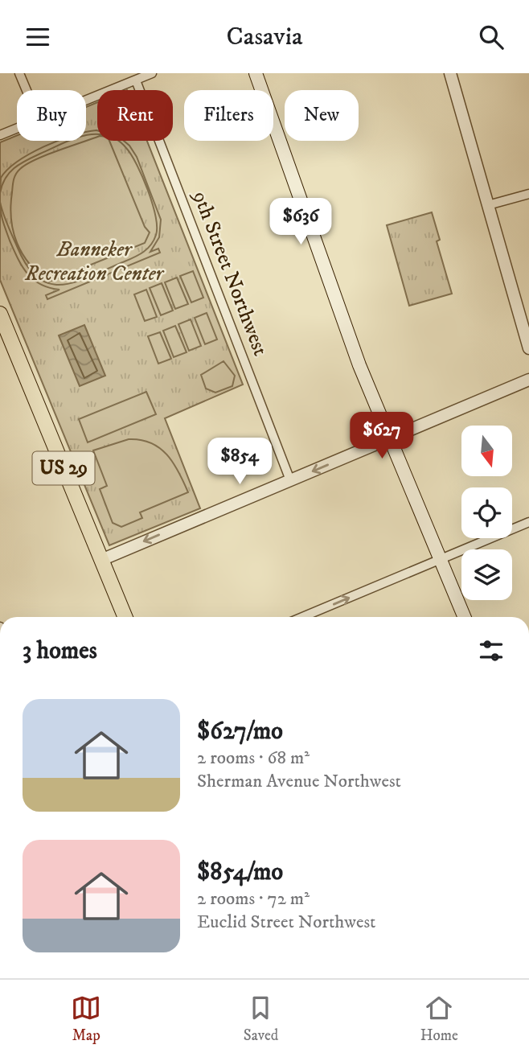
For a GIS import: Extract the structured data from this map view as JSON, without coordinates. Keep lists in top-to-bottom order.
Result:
{
  "streets": {
    "highway": ["US 29"],
    "street": ["9th Street Northwest"]
  },
  "parks": ["Banneker Recreation Center"],
  "north": "bottom",
  "page": {
    "header": "Casavia",
    "chip": [
      "Buy",
      "Rent",
      "Filters",
      "New"
    ],
    "price": ["$636", "$627", "$854"],
    "heading": "3 homes",
    "list": [
      {
        "name": "$627/mo",
        "note": "2 rooms · 68 m² · Sherman Avenue Northwest"
      },
      {
        "name": "$854/mo",
        "note": "2 rooms · 72 m² · Euclid Street Northwest"
      }
    ],
    "tabs": ["Map", "Saved", "Home"]
  }
}
